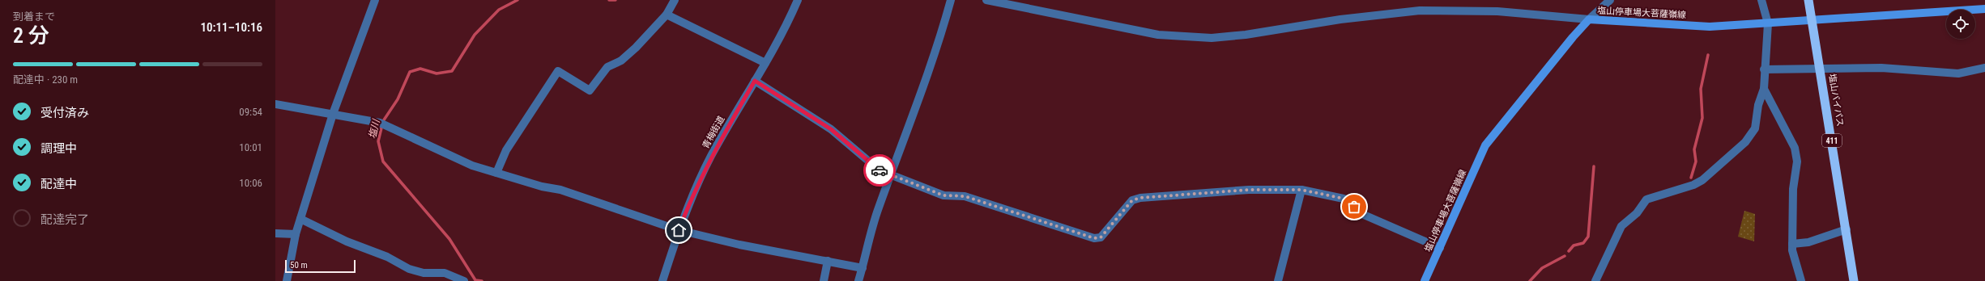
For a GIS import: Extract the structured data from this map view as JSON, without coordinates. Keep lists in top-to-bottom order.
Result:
{
  "streets": {
    "highway": ["塩山バイパス", "411"],
    "main road": ["塩山停車場大菩薩嶺線"],
    "street": ["青梅街道"]
  },
  "crossings": [
    ["塩山停車場大菩薩嶺線", "塩山バイパス"]
  ],
  "water": ["塩川"],
  "scale_bar": "50 m",
  "page": {
    "heading": ["2 分", "到着まで", "10:11–10:16"],
    "bar": "配達中 · 230 m",
    "list": [
      ["受付済み", "09:54"],
      ["調理中", "10:01"],
      ["配達中", "10:06"],
      "配達完了"
    ],
    "scale": "50 m"
  }
}
